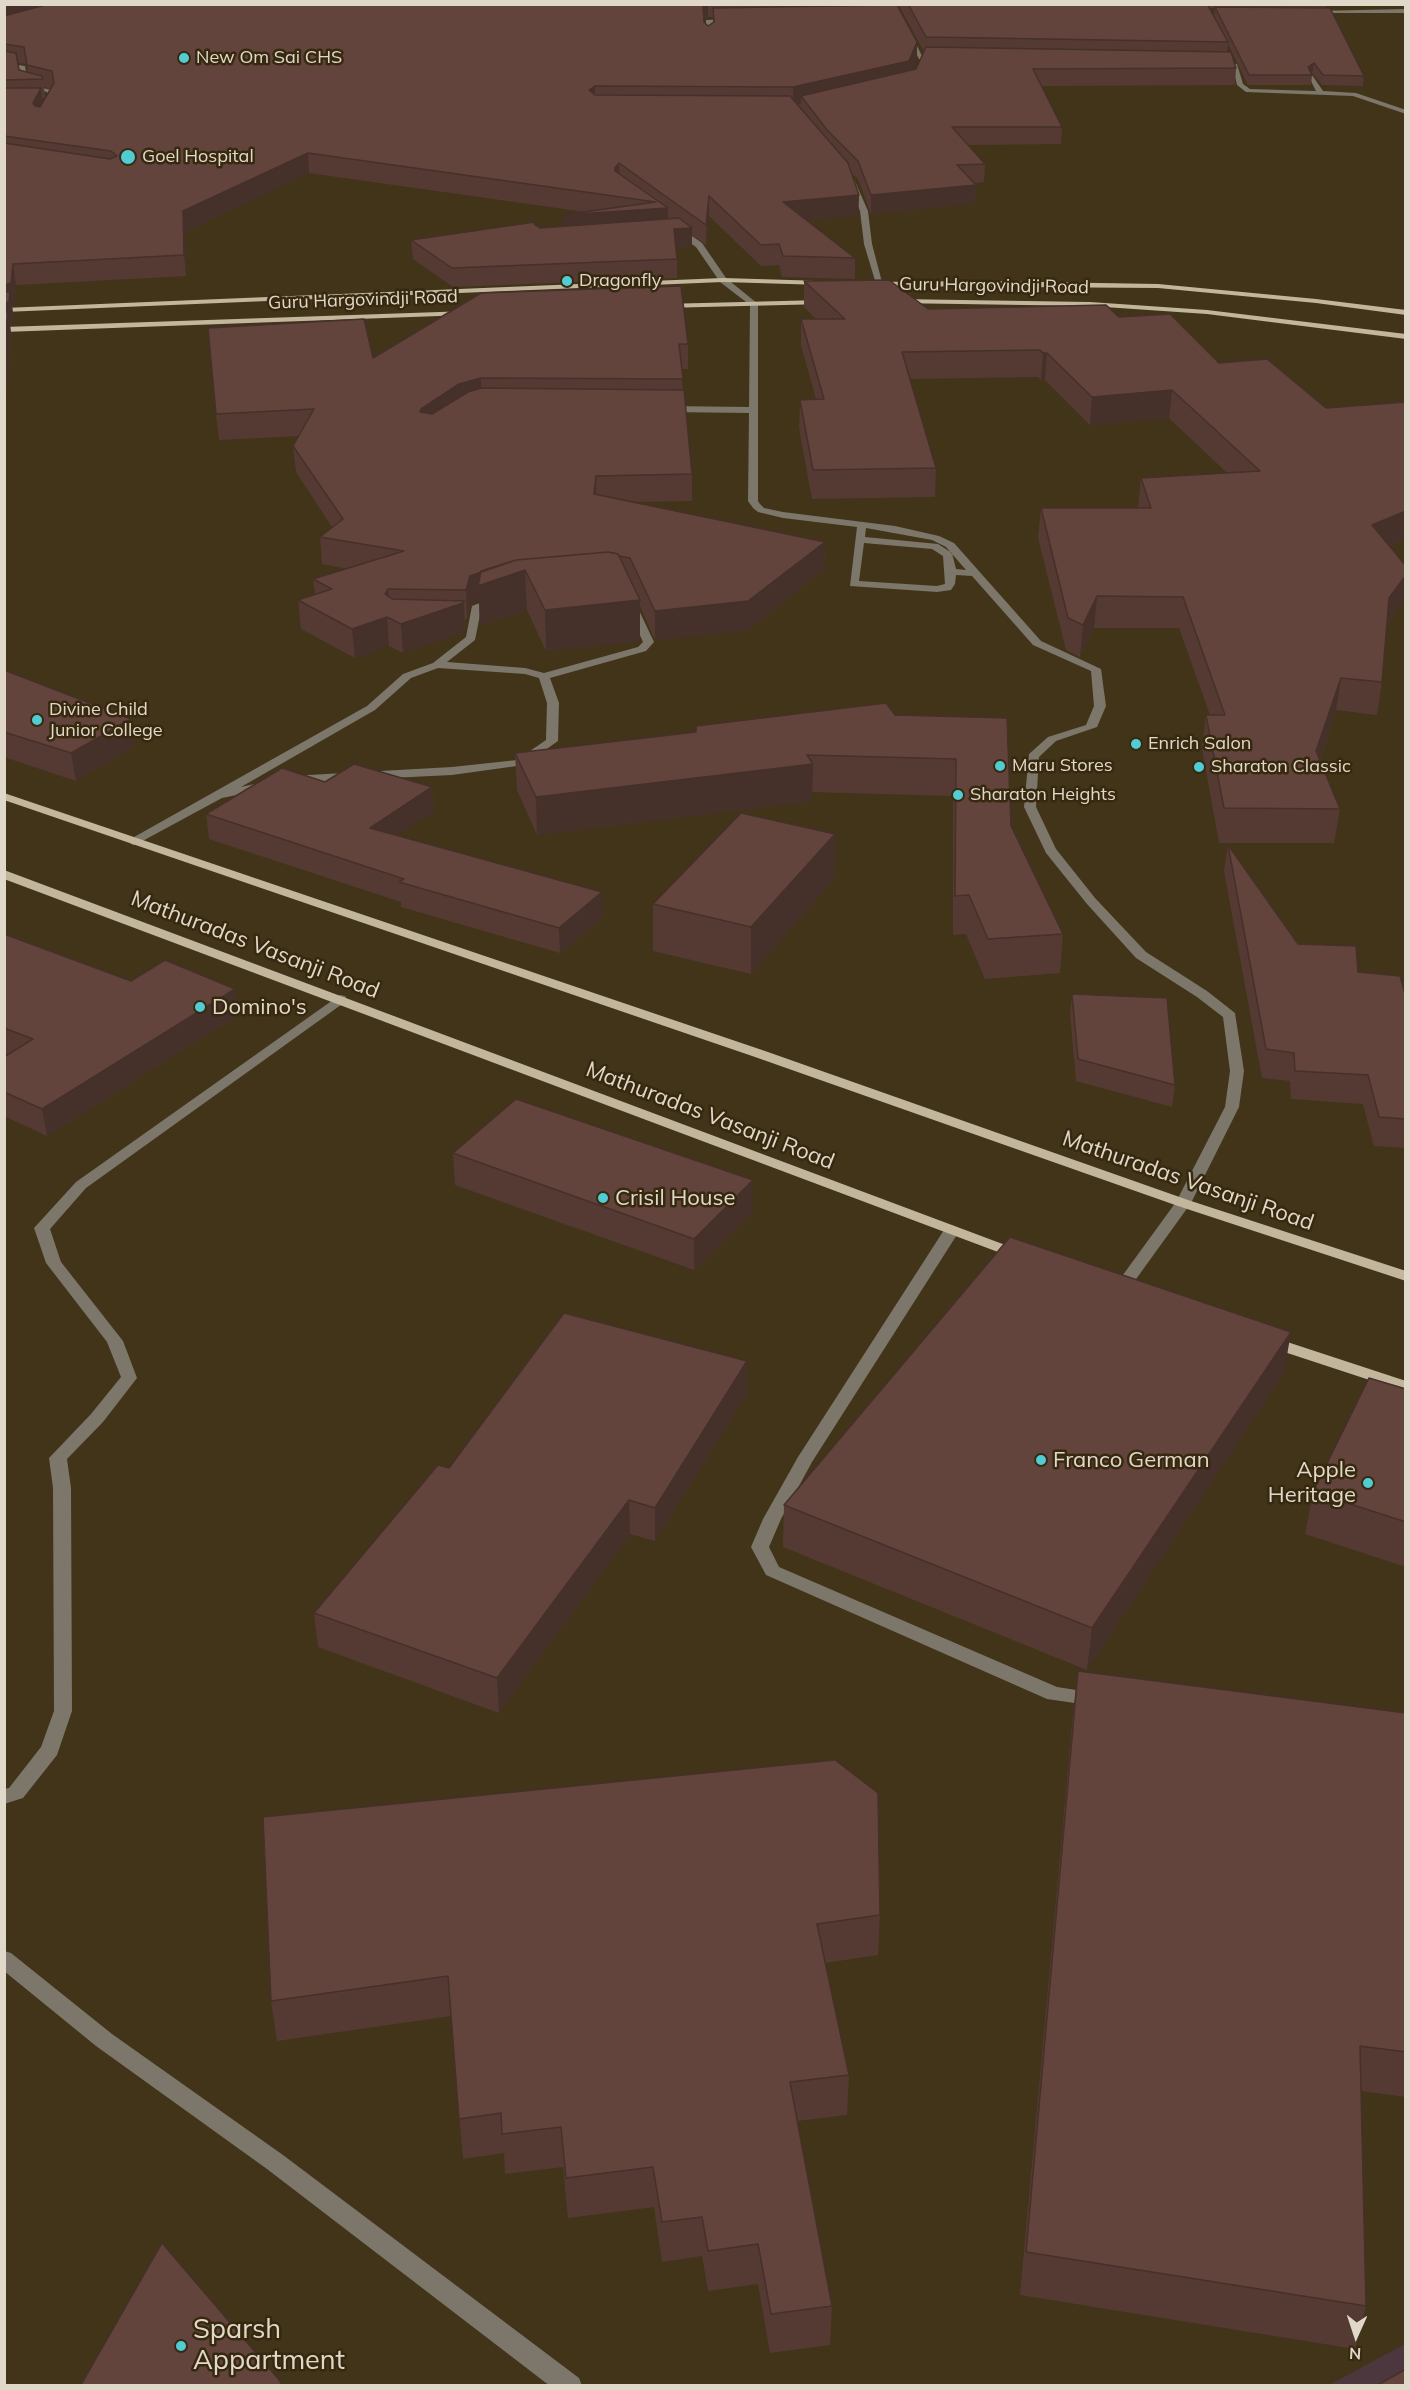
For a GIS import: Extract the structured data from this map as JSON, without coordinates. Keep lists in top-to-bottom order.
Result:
{
  "streets": {
    "main road": ["Guru Hargovindji Road", "Mathuradas Vasanji Road"]
  },
  "places": [
    "New Om Sai CHS",
    "Goel Hospital",
    "Dragonfly",
    "Divine Child Junior College",
    "Enrich Salon",
    "Maru Stores",
    "Sharaton Classic",
    "Sharaton Heights",
    "Domino's",
    "Crisil House",
    "Franco German",
    "Apple Heritage",
    "Sparsh Appartment"
  ],
  "north": "bottom"
}
